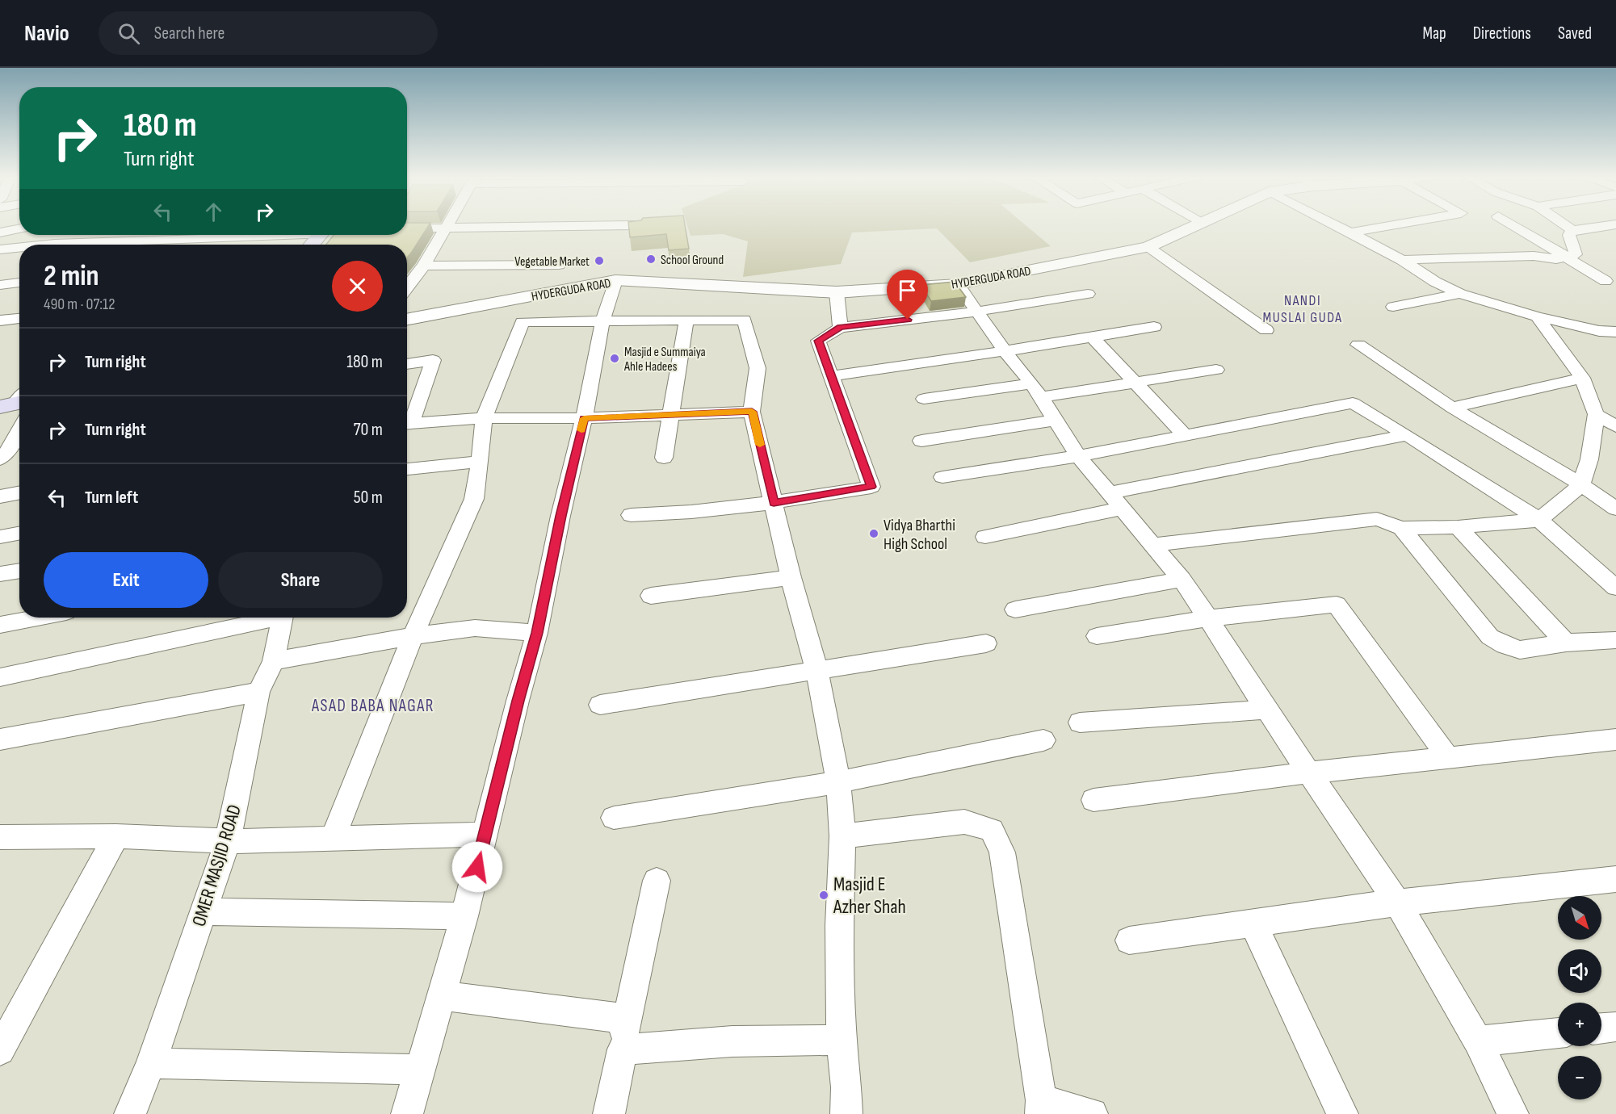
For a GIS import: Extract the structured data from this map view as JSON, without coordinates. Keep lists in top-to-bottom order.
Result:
{
  "streets": {
    "street": ["HYDERGUDA ROAD", "OMER MASJID ROAD"]
  },
  "districts": ["NANDI MUSLAI GUDA", "ASAD BABA NAGAR"],
  "places": [
    "School Ground",
    "Vegetable Market",
    "Masjid e Summaiya Ahle Hadees",
    "Vidya Bharthi High School",
    "Masjid E Azher Shah"
  ],
  "north": "bottom right",
  "page": {
    "header": "Navio",
    "search": "Search here",
    "nav": ["Map", "Directions", "Saved"],
    "turn": ["180 m", "Turn right"],
    "heading": ["2 min", "490 m · 07:12"],
    "list": [
      {
        "name": "Turn right",
        "value": "180 m"
      },
      {
        "name": "Turn right",
        "value": "70 m"
      },
      {
        "name": "Turn left",
        "value": "50 m"
      }
    ],
    "buttons": ["Exit", "Share"],
    "map_buttons": ["+", "−"]
  }
}
